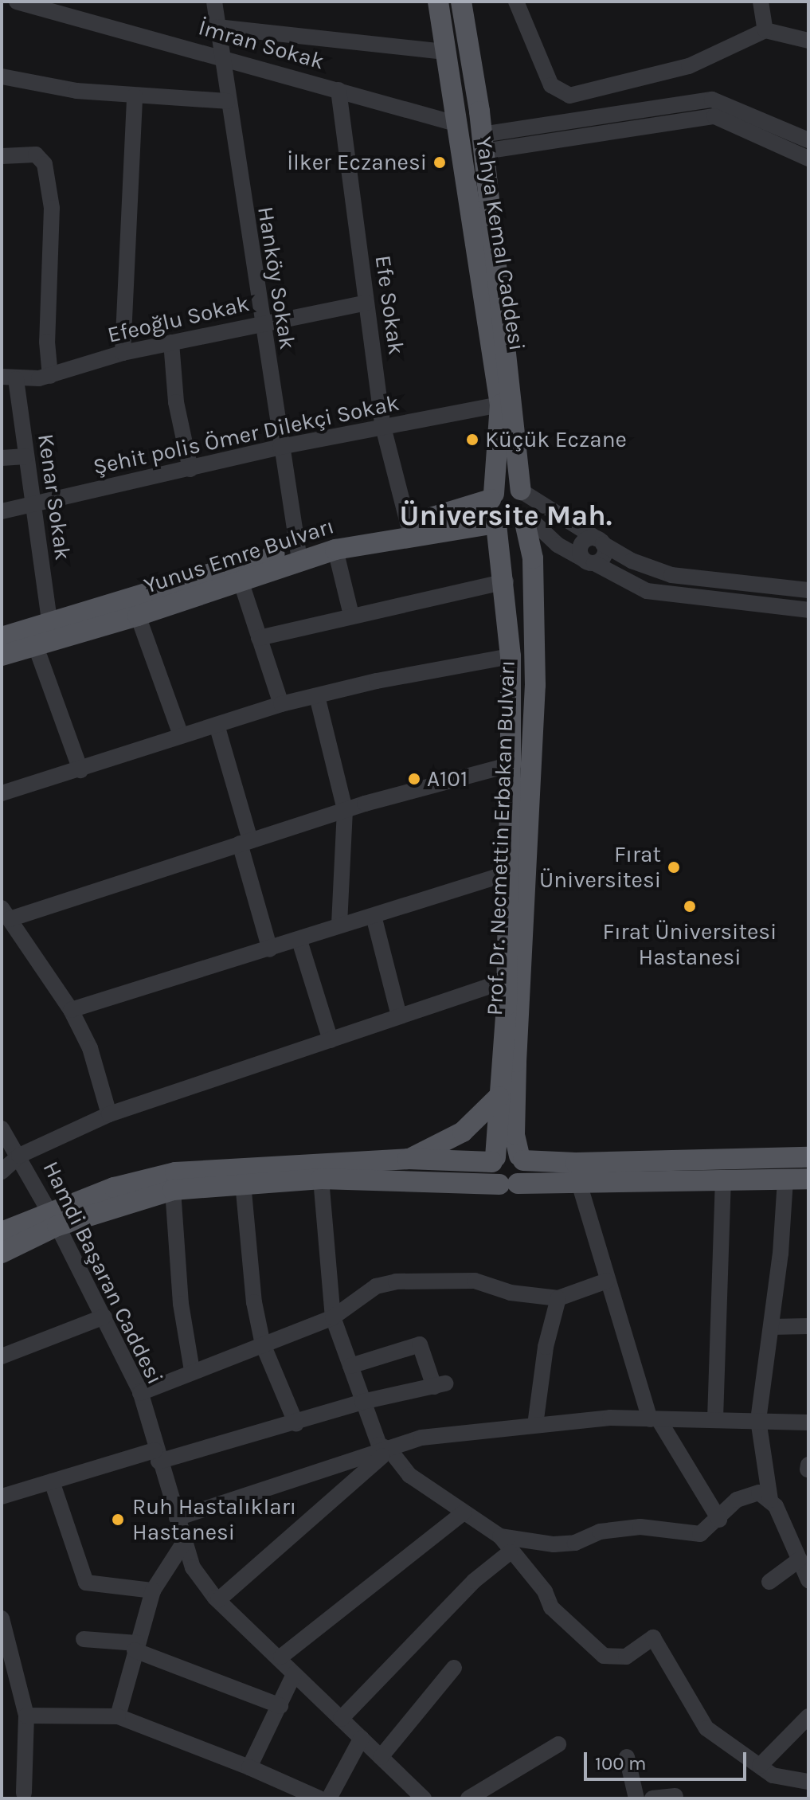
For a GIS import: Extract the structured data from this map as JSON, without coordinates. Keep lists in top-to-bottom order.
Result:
{
  "streets": {
    "main road": ["Yahya Kemal Caddesi", "Yunus Emre Bulvarı", "Prof. Dr. Necmettin Erbakan Bulvarı"],
    "street": [
      "İmran Sokak",
      "Hanköy Sokak",
      "Efe Sokak",
      "Efeoğlu Sokak",
      "Şehit polis Ömer Dilekçi Sokak",
      "Kenar Sokak",
      "Hamdi Başaran Caddesi"
    ]
  },
  "crossings": [
    ["İmran Sokak", "Yahya Kemal Caddesi"],
    ["İmran Sokak", "Hanköy Sokak"],
    ["İmran Sokak", "Efe Sokak"],
    ["Yahya Kemal Caddesi", "Şehit polis Ömer Dilekçi Sokak"],
    ["Yahya Kemal Caddesi", "Yunus Emre Bulvarı"],
    ["Yahya Kemal Caddesi", "Prof. Dr. Necmettin Erbakan Bulvarı"],
    ["Hanköy Sokak", "Efeoğlu Sokak"],
    ["Hanköy Sokak", "Şehit polis Ömer Dilekçi Sokak"],
    ["Hanköy Sokak", "Yunus Emre Bulvarı"],
    ["Efe Sokak", "Efeoğlu Sokak"],
    ["Efe Sokak", "Şehit polis Ömer Dilekçi Sokak"],
    ["Efe Sokak", "Yunus Emre Bulvarı"],
    ["Efeoğlu Sokak", "Kenar Sokak"],
    ["Şehit polis Ömer Dilekçi Sokak", "Kenar Sokak"],
    ["Kenar Sokak", "Yunus Emre Bulvarı"],
    ["Yunus Emre Bulvarı", "Prof. Dr. Necmettin Erbakan Bulvarı"]
  ],
  "districts": ["Üniversite Mah."],
  "places": [
    "İlker Eczanesi",
    "Küçük Eczane",
    "A101",
    "Fırat Üniversitesi",
    "Fırat Üniversitesi Hastanesi",
    "Ruh Hastalıkları Hastanesi"
  ],
  "scale_bar": "100 m"
}
